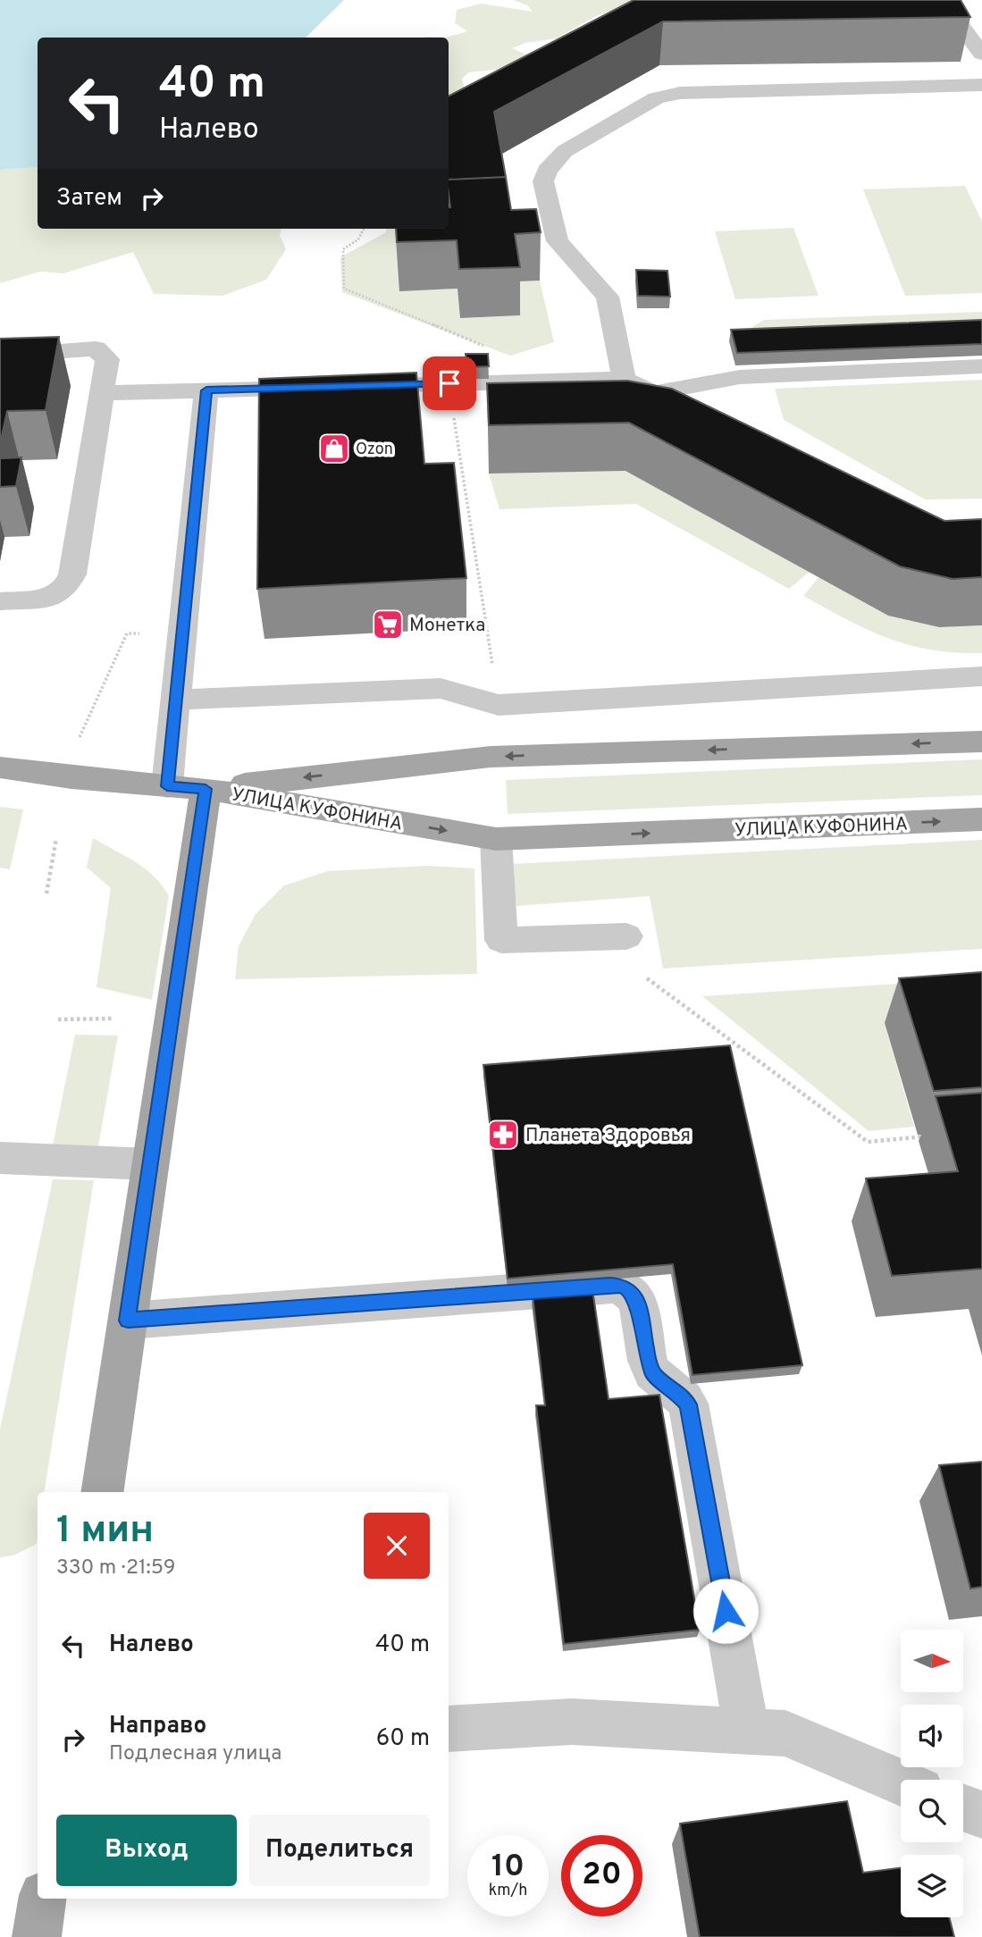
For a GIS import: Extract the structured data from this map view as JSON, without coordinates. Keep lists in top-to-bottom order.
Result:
{
  "streets": {
    "main road": ["УЛИЦА КУФОНИНА"]
  },
  "places": {
    "shop": ["Ozon"],
    "supermarket": ["Монетка"],
    "pharmacy": ["Планета Здоровья"]
  },
  "north": "right",
  "page": {
    "turn": ["40 m", "Налево"],
    "then": "Затем",
    "heading": ["1 мин", "330 m · 21:59"],
    "list": [
      {
        "name": "Налево",
        "value": "40 m"
      },
      {
        "name": "Направо",
        "note": "Подлесная улица",
        "value": "60 m"
      }
    ],
    "buttons": ["Выход", "Поделиться"],
    "speed": "10 km/h",
    "limit": "20"
  }
}
